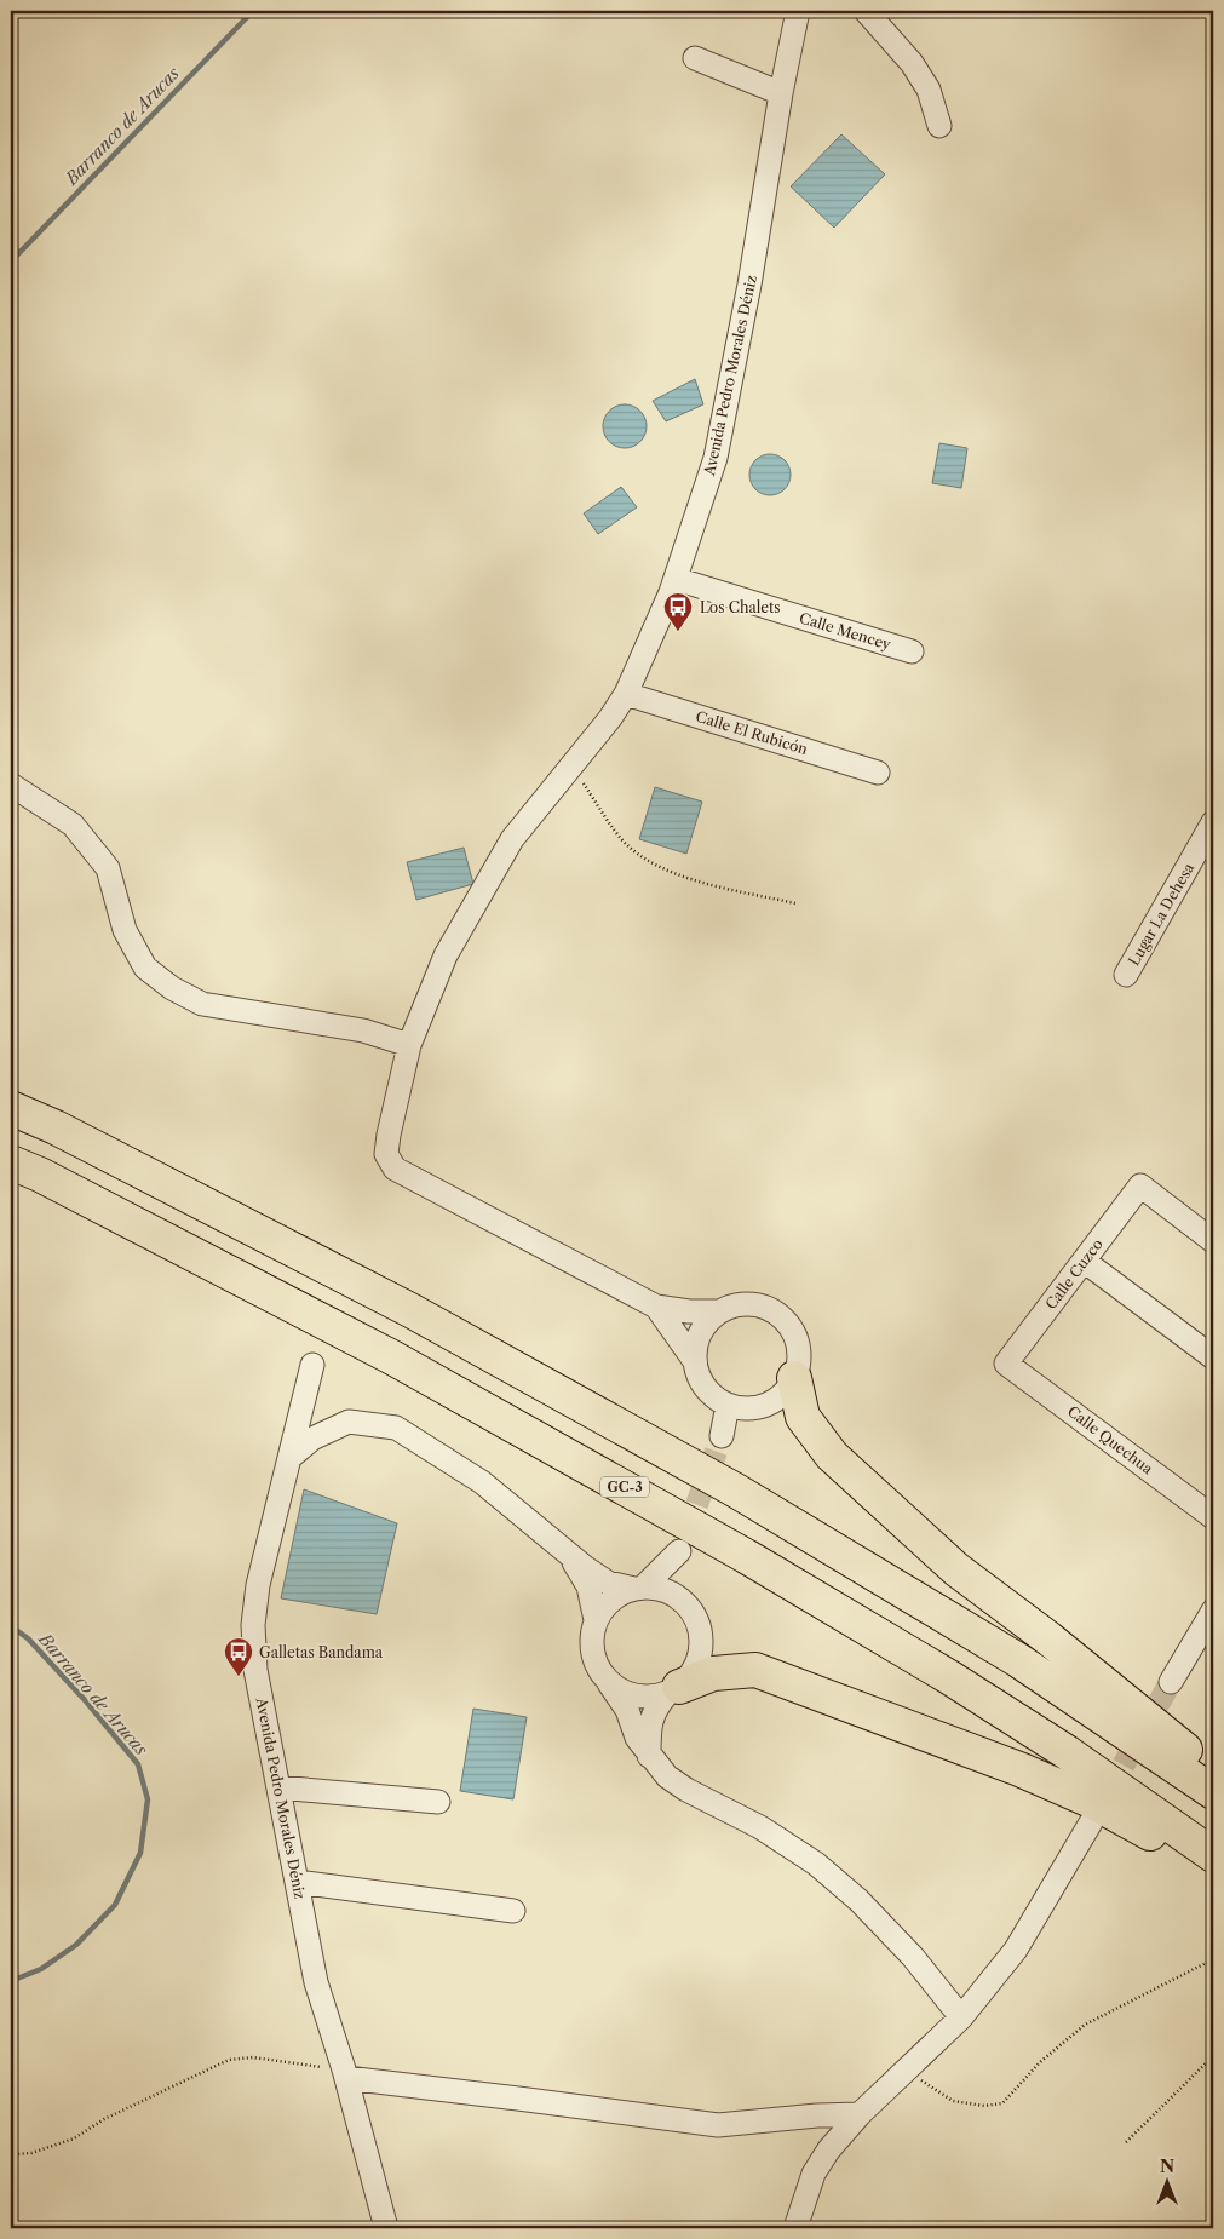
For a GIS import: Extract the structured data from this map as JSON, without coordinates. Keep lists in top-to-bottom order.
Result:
{
  "streets": {
    "highway": ["GC-3"],
    "street": [
      "Avenida Pedro Morales Déniz",
      "Calle Mencey",
      "Calle El Rubicón",
      "Lugar La Dehesa",
      "Calle Cuzco",
      "Calle Quechua"
    ]
  },
  "crossings": [
    ["Avenida Pedro Morales Déniz", "Calle Mencey"],
    ["Avenida Pedro Morales Déniz", "Calle El Rubicón"],
    ["Calle Cuzco", "Calle Quechua"]
  ],
  "water": ["Barranco de Arucas"],
  "places": {
    "bus stop": ["Los Chalets", "Galletas Bandama"]
  },
  "north": "top"
}
